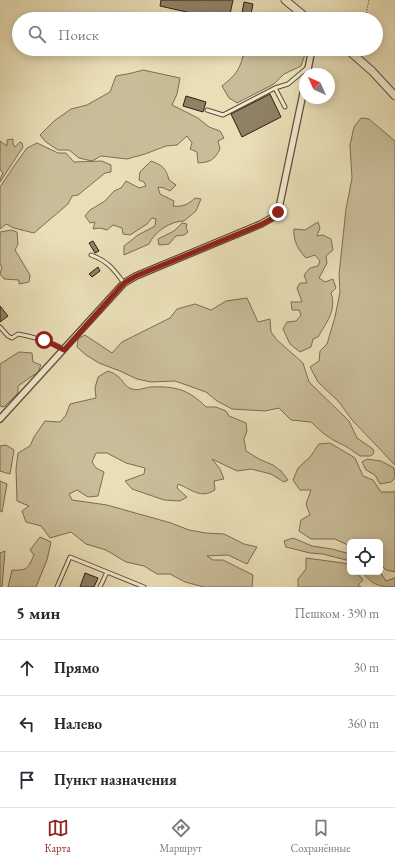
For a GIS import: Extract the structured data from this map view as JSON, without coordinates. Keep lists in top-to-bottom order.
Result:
{
  "north": "top left",
  "page": {
    "search": "Поиск",
    "heading": ["5 мин", "Пешком · 390 m"],
    "list": [
      ["Прямо", "30 m"],
      ["Налево", "360 m"],
      "Пункт назначения"
    ],
    "nav": ["Карта", "Маршрут", "Сохранённые"]
  }
}
